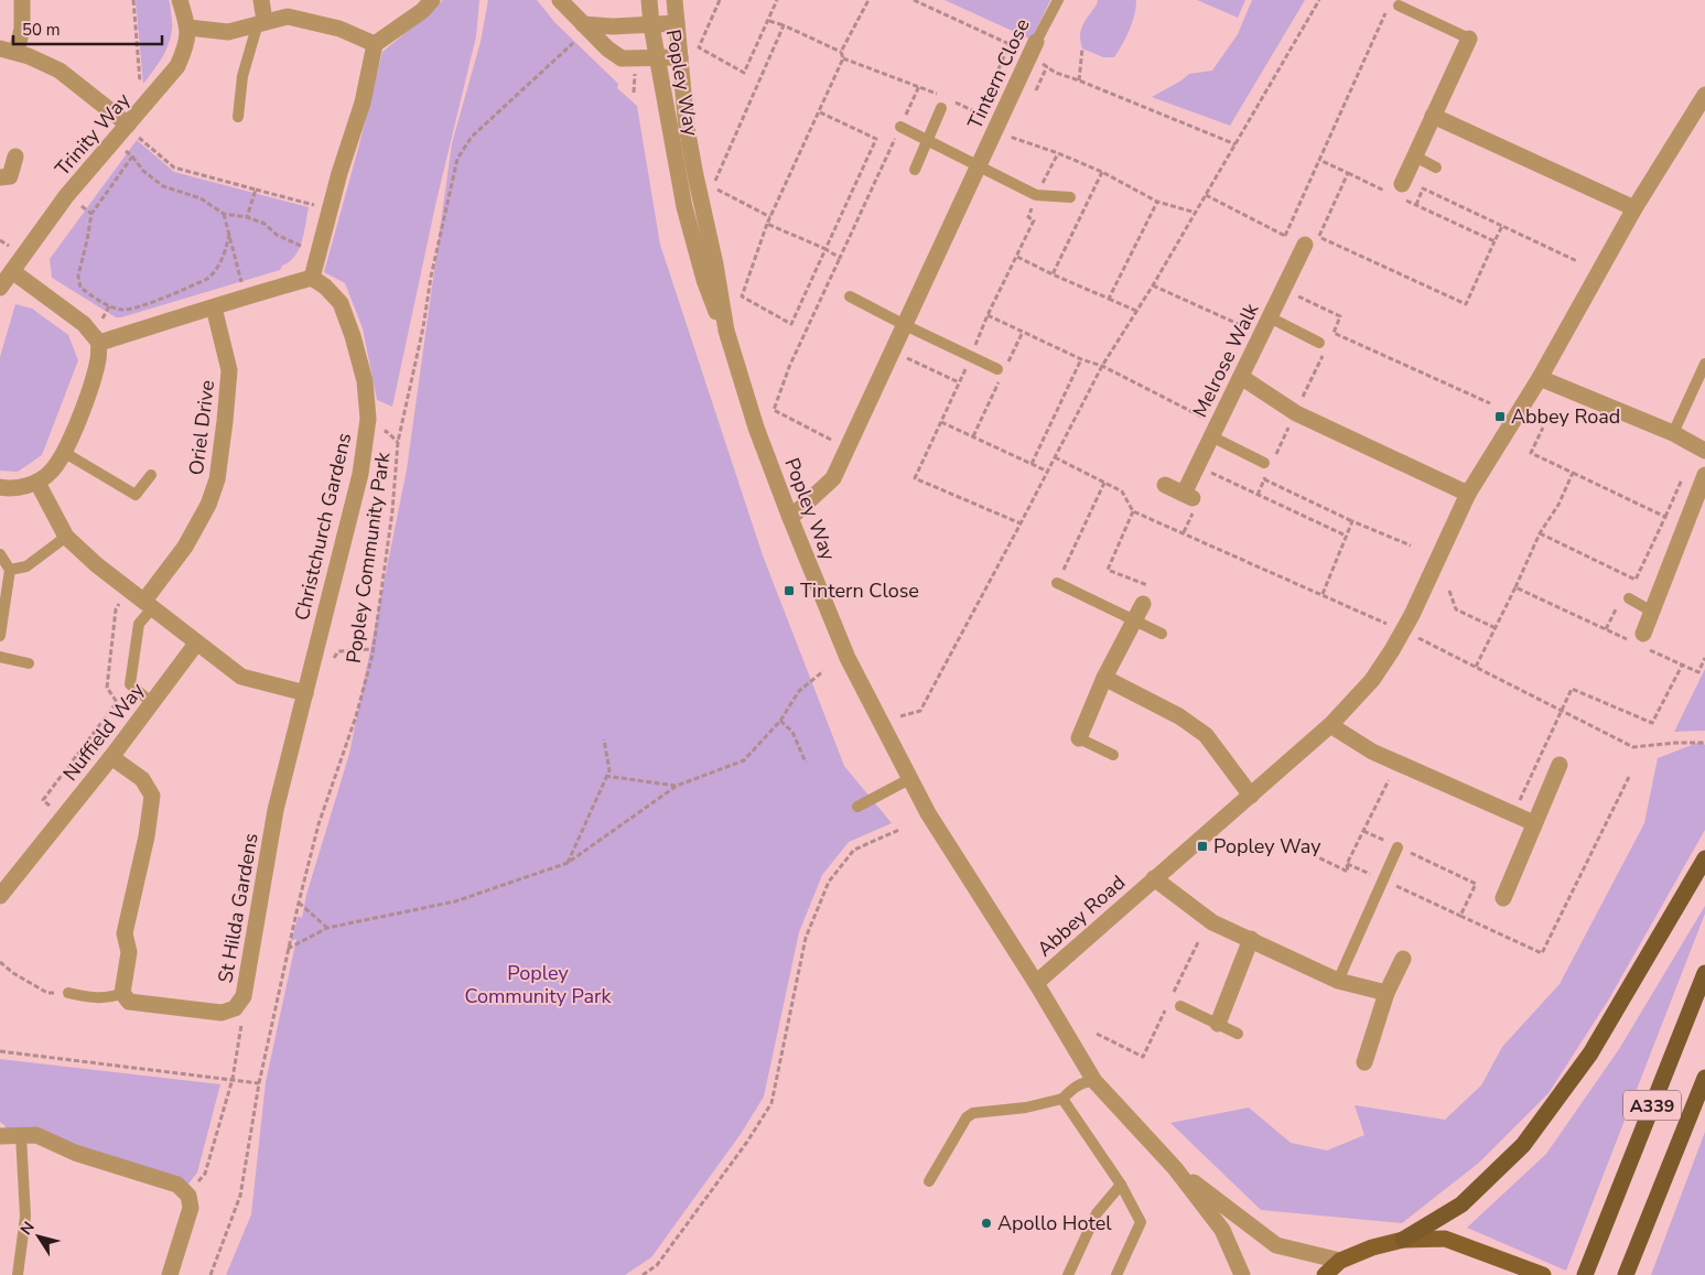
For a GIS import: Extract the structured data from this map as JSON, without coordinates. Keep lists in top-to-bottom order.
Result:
{
  "streets": {
    "highway": ["A339"],
    "street": [
      "Tintern Close",
      "Popley Way",
      "Trinity Way",
      "Melrose Walk",
      "Oriel Drive",
      "Christchurch Gardens",
      "Nuffield Way",
      "St Hilda Gardens",
      "Abbey Road"
    ],
    "path": ["Popley Community Park"]
  },
  "crossings": [
    ["Tintern Close", "Popley Way"],
    ["Popley Way", "Abbey Road"],
    ["Christchurch Gardens", "St Hilda Gardens"]
  ],
  "parks": ["Popley Community Park"],
  "places": {
    "transit": ["Abbey Road", "Tintern Close", "Popley Way"],
    "other": ["Apollo Hotel"]
  },
  "scale_bar": "50 m",
  "north": "top left"
}
